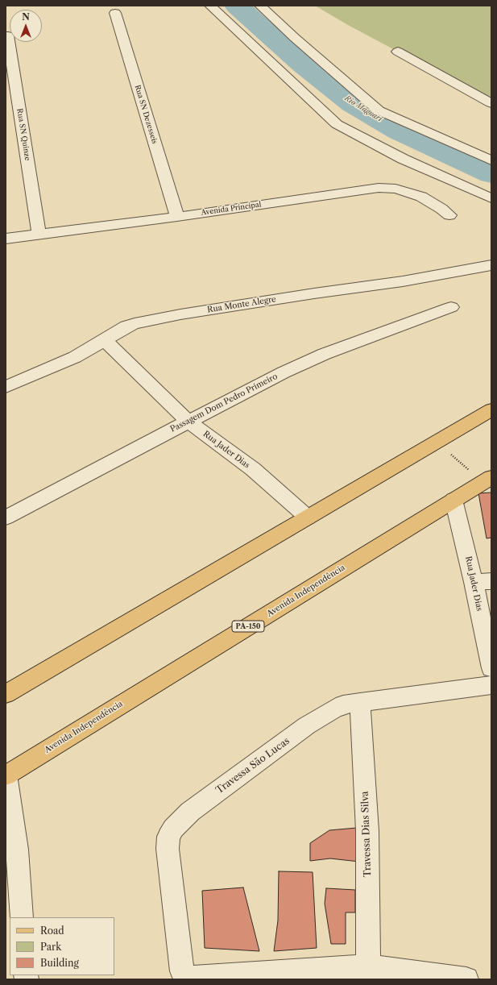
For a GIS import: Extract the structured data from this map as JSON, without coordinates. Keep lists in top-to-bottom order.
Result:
{
  "streets": {
    "main road": ["Avenida Independência", "PA-150"],
    "street": [
      "Rua SN Dezesseis",
      "Rua SN Quinze",
      "Avenida Principal",
      "Rua Monte Alegre",
      "Passagem Dom Pedro Primeiro",
      "Rua Jader Dias",
      "Travessa São Lucas",
      "Travessa Dias Silva"
    ]
  },
  "crossings": [
    ["Rua SN Dezesseis", "Avenida Principal"],
    ["Rua SN Quinze", "Avenida Principal"],
    ["Rua Monte Alegre", "Rua Jader Dias"],
    ["Passagem Dom Pedro Primeiro", "Rua Jader Dias"],
    ["Rua Jader Dias", "Avenida Independência"],
    ["Travessa São Lucas", "Travessa Dias Silva"]
  ],
  "water": ["Rio Maguari"],
  "legend": ["Road", "Park", "Building"],
  "north": "top"
}
